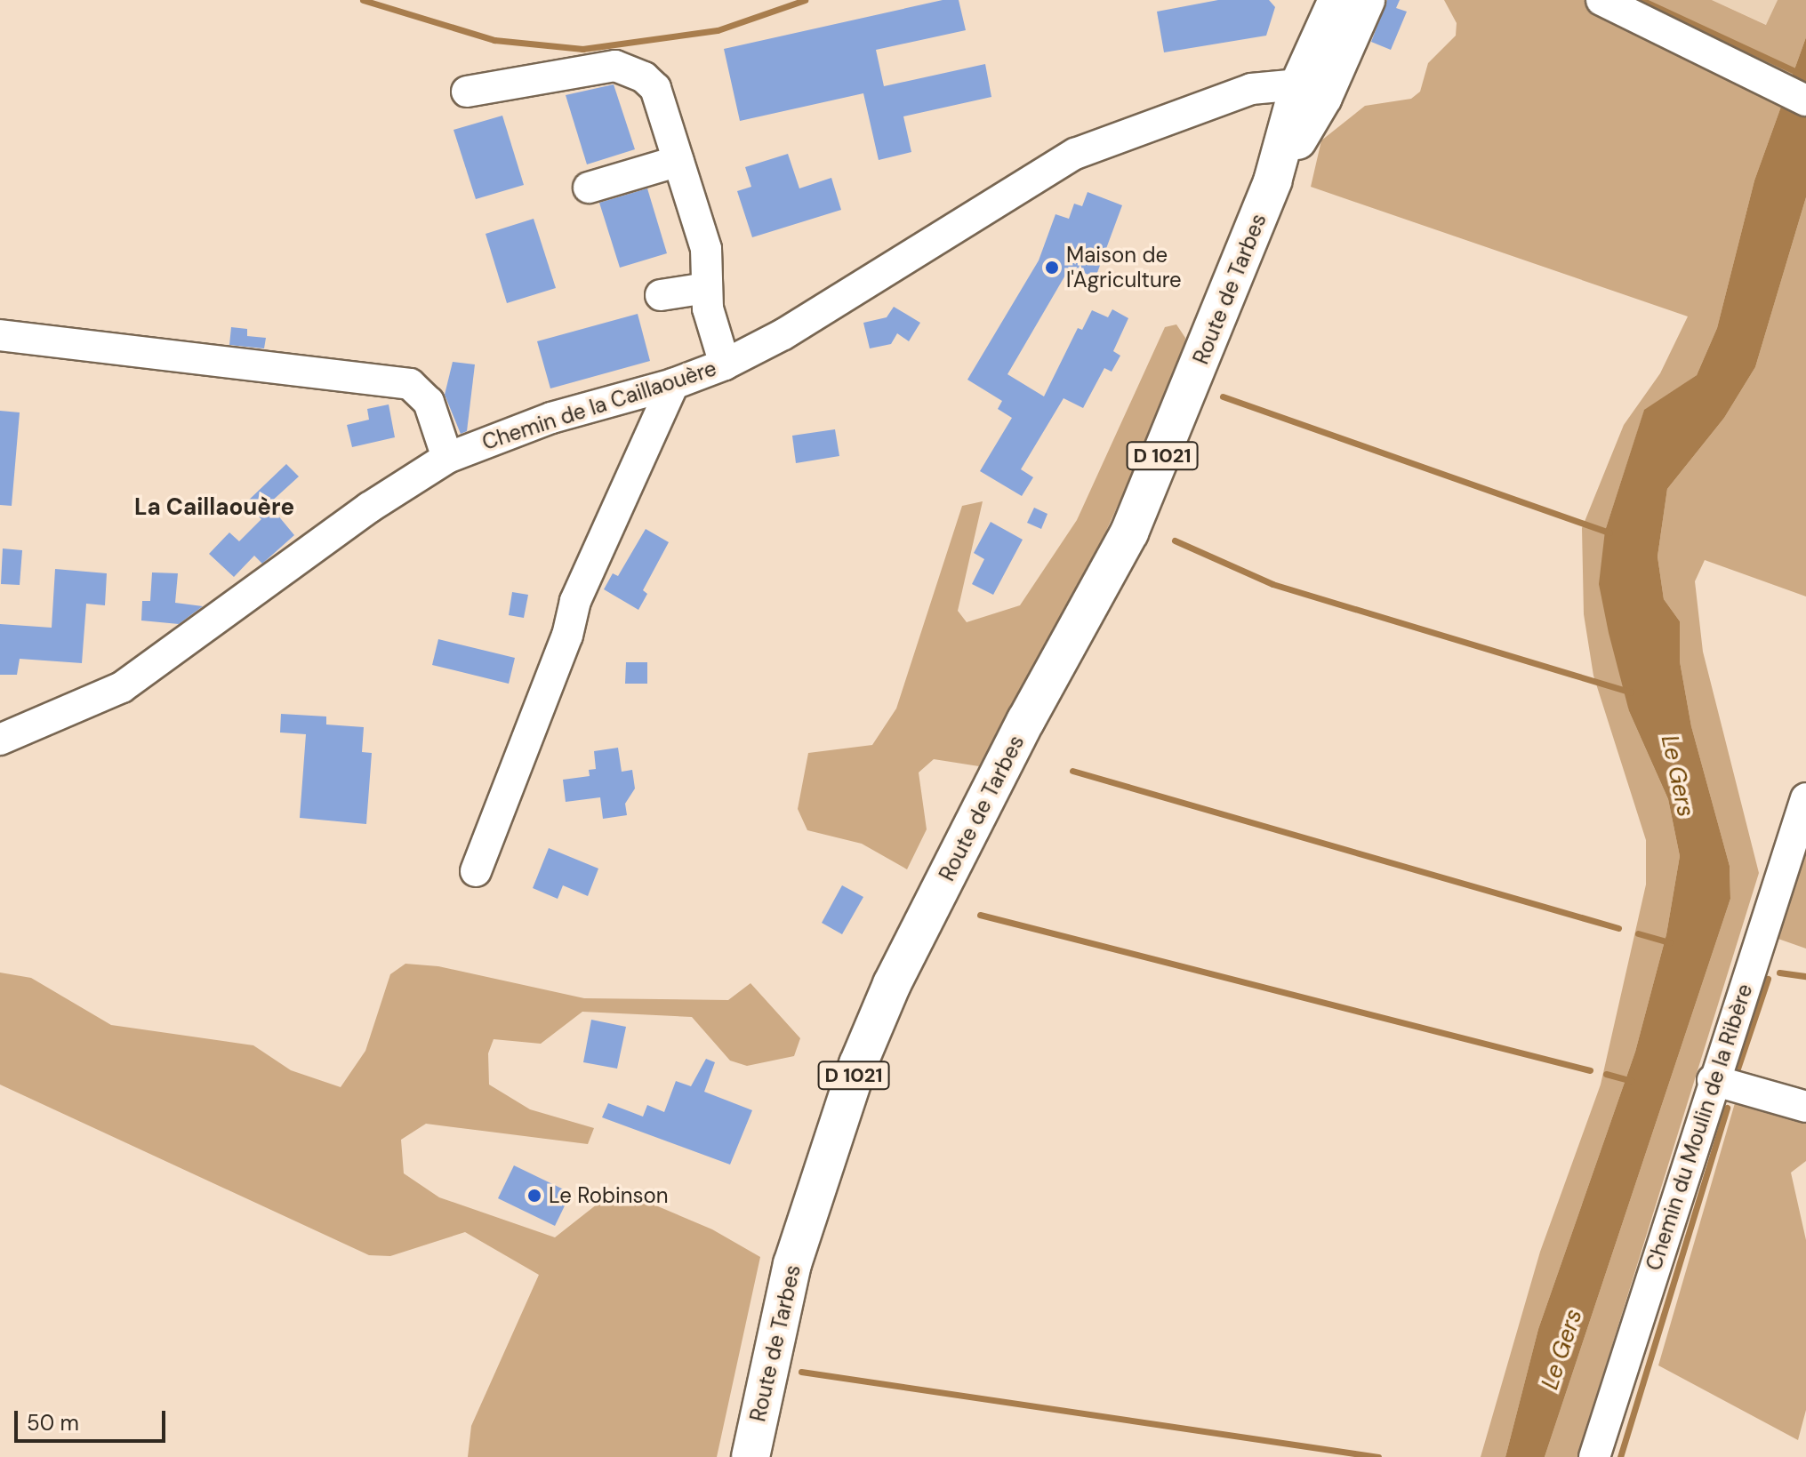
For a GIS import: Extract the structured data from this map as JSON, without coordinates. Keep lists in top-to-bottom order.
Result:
{
  "streets": {
    "main road": ["Route de Tarbes", "D 1021"],
    "street": ["Chemin de la Caillaouère", "Chemin du Moulin de la Ribère"]
  },
  "crossings": [
    ["Route de Tarbes", "Chemin de la Caillaouère"],
    ["Route de Tarbes", "D 1021"],
    ["Chemin de la Caillaouère", "D 1021"]
  ],
  "districts": ["La Caillaouère"],
  "water": ["Le Gers"],
  "places": ["Maison de l'Agriculture", "Le Robinson"],
  "scale_bar": "50 m"
}
